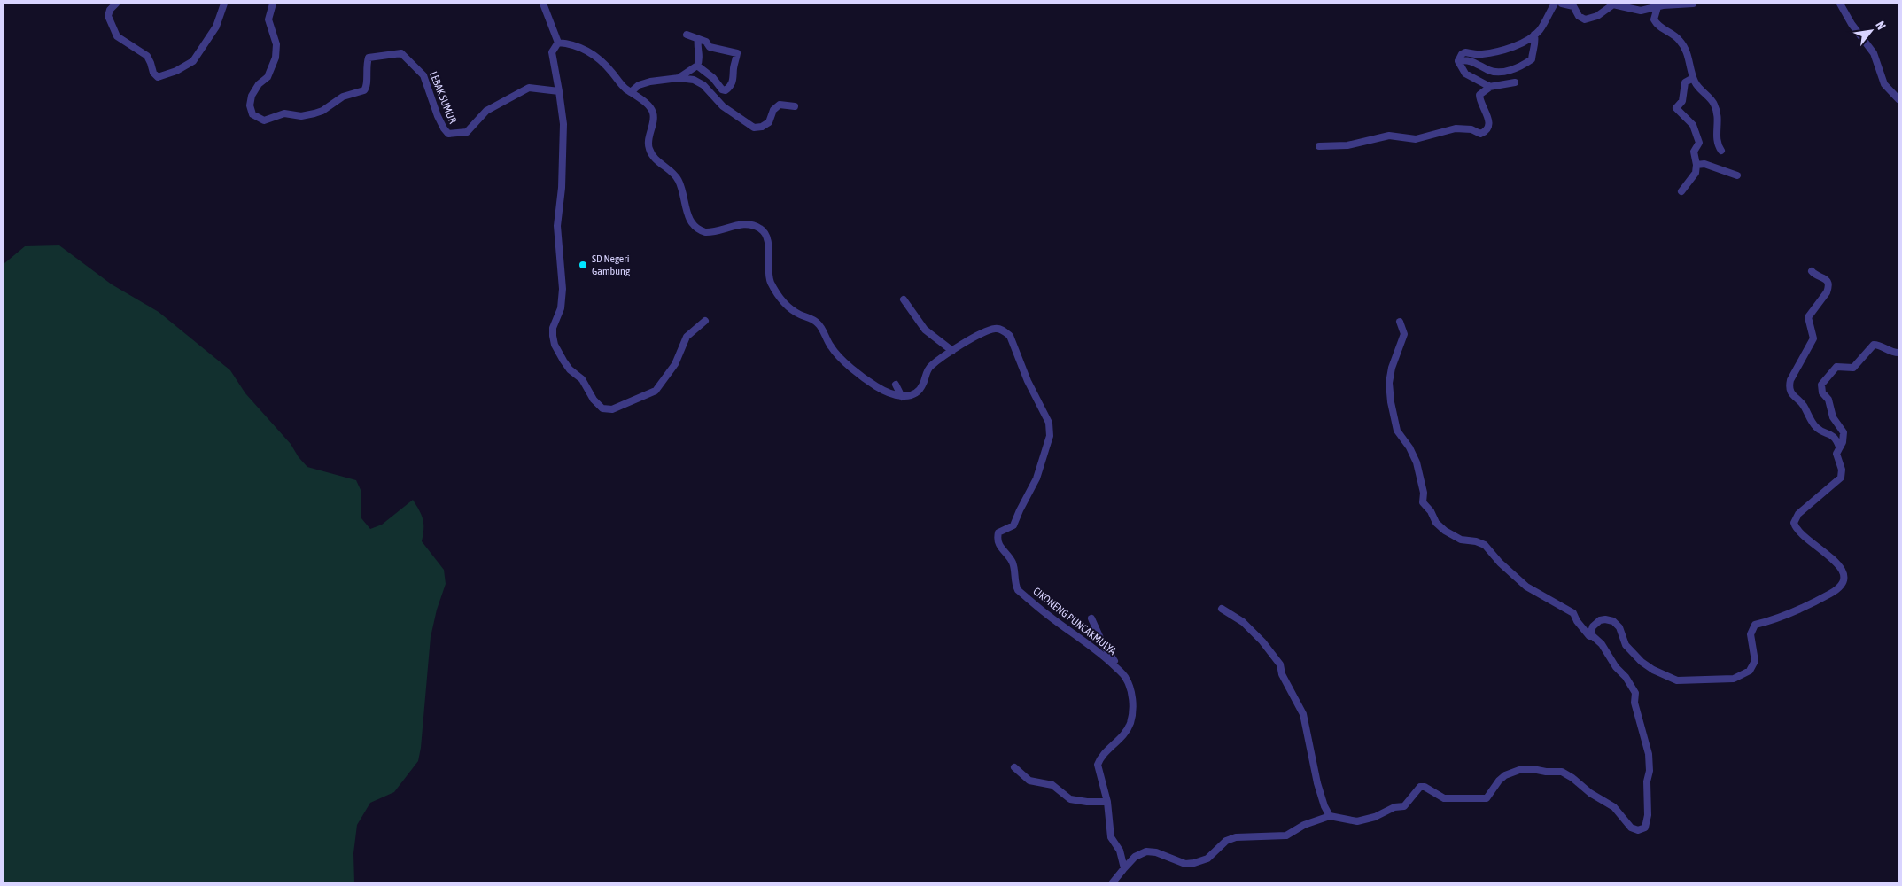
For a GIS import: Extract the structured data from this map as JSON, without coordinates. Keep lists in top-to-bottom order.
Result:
{
  "streets": {
    "street": ["LEBAK SUMUR", "CIKONENG PUNCAKMULYA"]
  },
  "places": ["SD Negeri Gambung"],
  "north": "top right"
}
